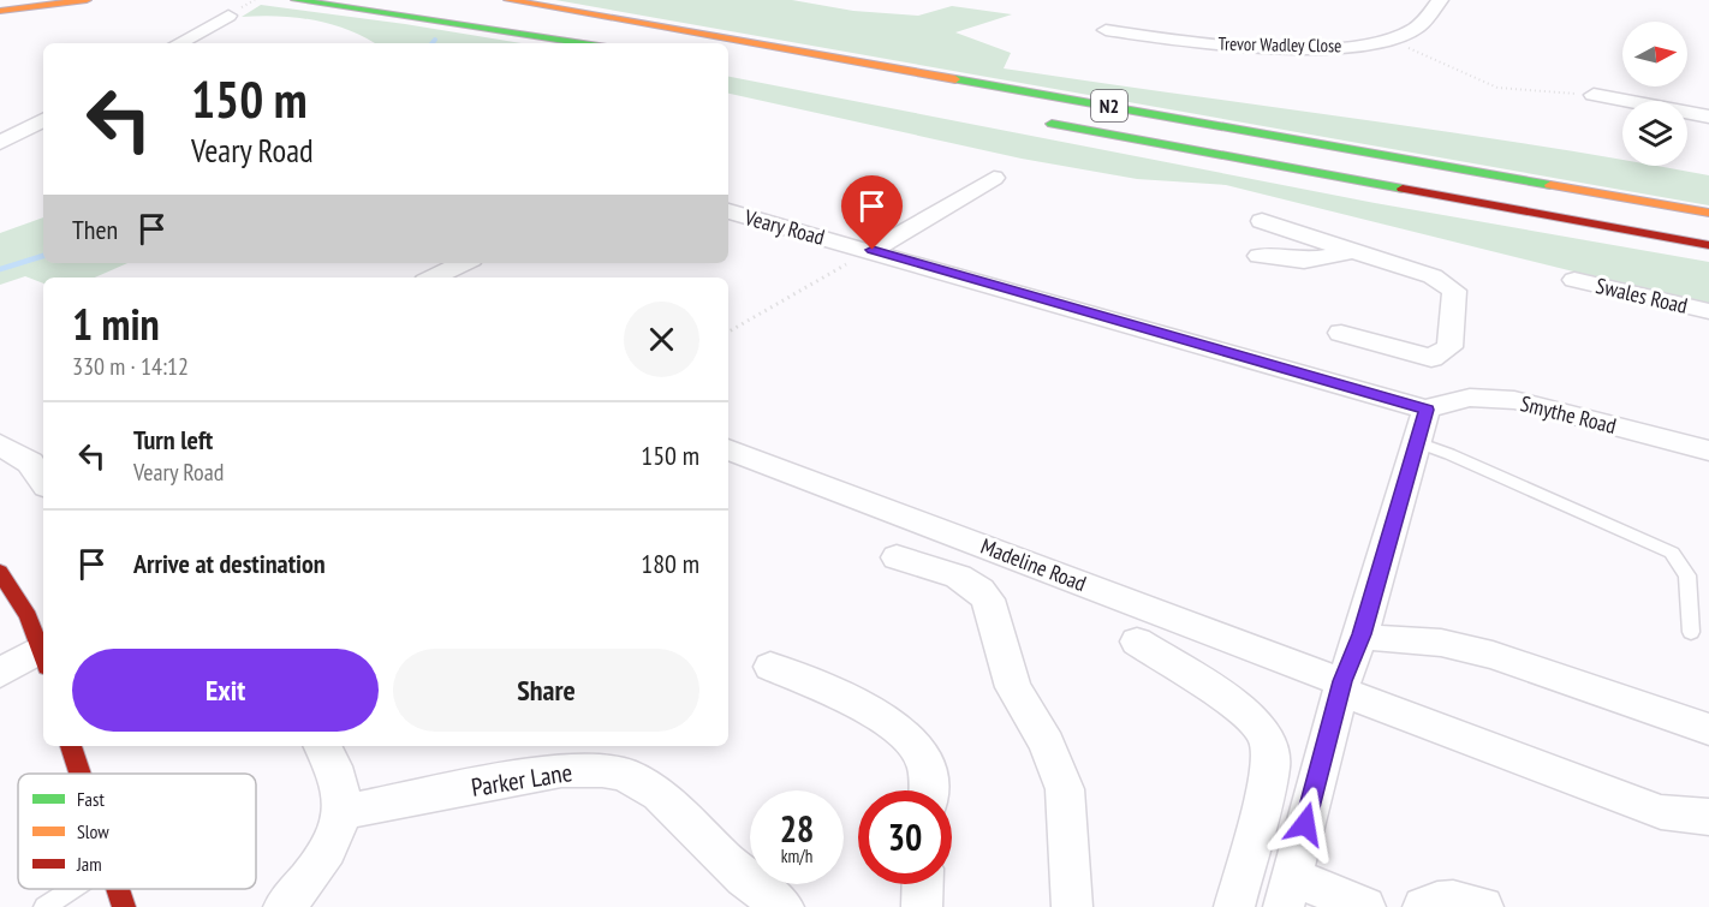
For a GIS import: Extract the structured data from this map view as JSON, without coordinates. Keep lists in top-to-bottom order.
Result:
{
  "streets": {
    "main road": ["N2"],
    "street": [
      "Trevor Wadley Close",
      "Veary Road",
      "Swales Road",
      "Smythe Road",
      "Madeline Road",
      "Parker Lane"
    ]
  },
  "crossings": [
    ["Veary Road", "Smythe Road"]
  ],
  "legend": ["Fast", "Slow", "Jam"],
  "north": "right",
  "page": {
    "turn": ["150 m", "Veary Road"],
    "then": "Then",
    "heading": ["1 min", "330 m · 14:12"],
    "list": [
      {
        "name": "Turn left",
        "note": "Veary Road",
        "value": "150 m"
      },
      {
        "name": "Arrive at destination",
        "value": "180 m"
      }
    ],
    "buttons": ["Exit", "Share"],
    "speed": "28 km/h",
    "limit": "30"
  }
}
